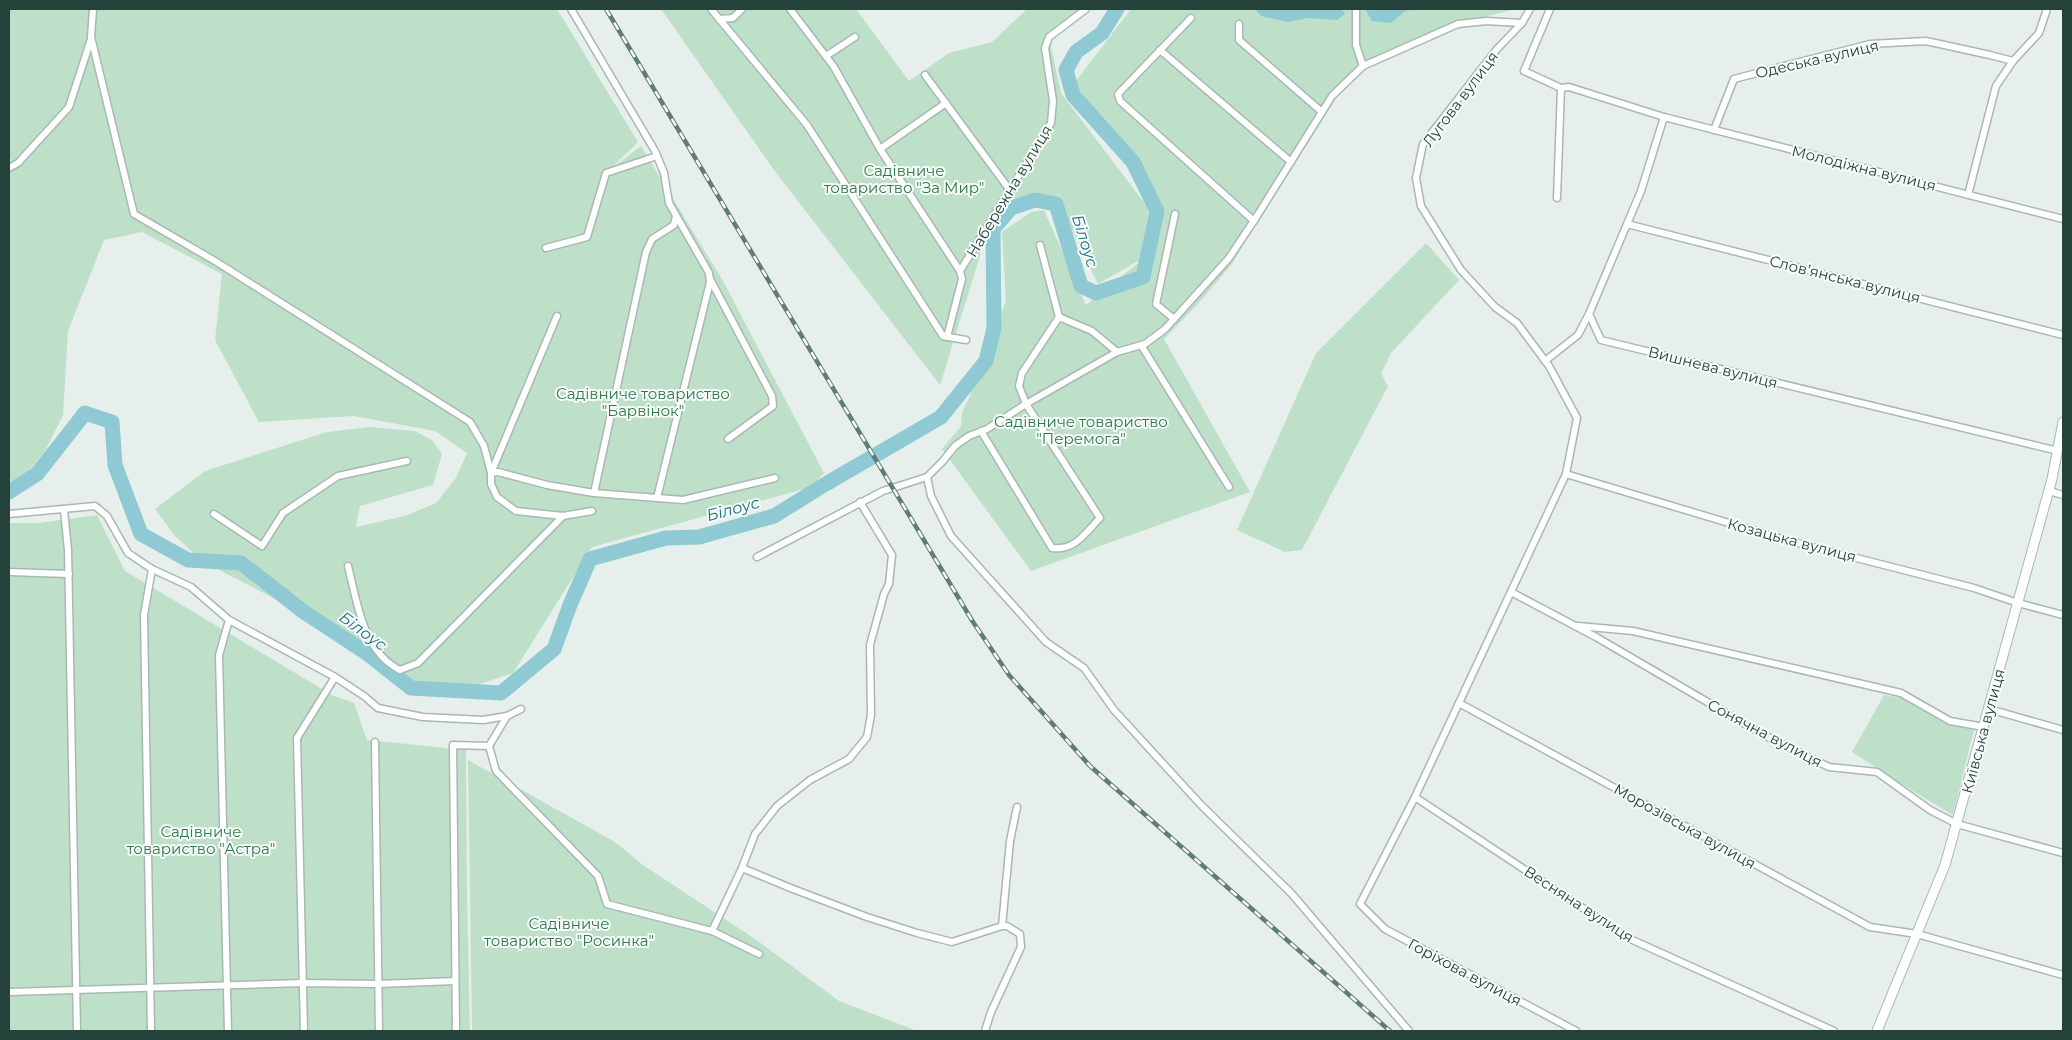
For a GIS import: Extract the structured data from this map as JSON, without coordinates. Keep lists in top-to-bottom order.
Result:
{
  "streets": {
    "main road": ["Київська вулиця"],
    "street": [
      "Одеська вулиця",
      "Лугова вулиця",
      "Молодіжна вулиця",
      "Набережна вулиця",
      "Словʼянська вулиця",
      "Вишнева вулиця",
      "Козацька вулиця",
      "Сонячна вулиця",
      "Морозівська вулиця",
      "Весняна вулиця",
      "Горіхова вулиця"
    ]
  },
  "crossings": [
    ["Одеська вулиця", "Молодіжна вулиця"],
    ["Лугова вулиця", "Козацька вулиця"],
    ["Лугова вулиця", "Сонячна вулиця"],
    ["Лугова вулиця", "Морозівська вулиця"],
    ["Лугова вулиця", "Весняна вулиця"],
    ["Лугова вулиця", "Горіхова вулиця"],
    ["Вишнева вулиця", "Київська вулиця"],
    ["Козацька вулиця", "Київська вулиця"],
    ["Київська вулиця", "Сонячна вулиця"],
    ["Київська вулиця", "Морозівська вулиця"]
  ],
  "water": ["Білоус"],
  "parks": [
    "Садівниче товариство \"За Мир\"",
    "Садівниче товариство \"Барвінок\"",
    "Садівниче товариство \"Перемога\"",
    "Садівниче товариство \"Астра\"",
    "Садівниче товариство \"Росинка\""
  ]
}
